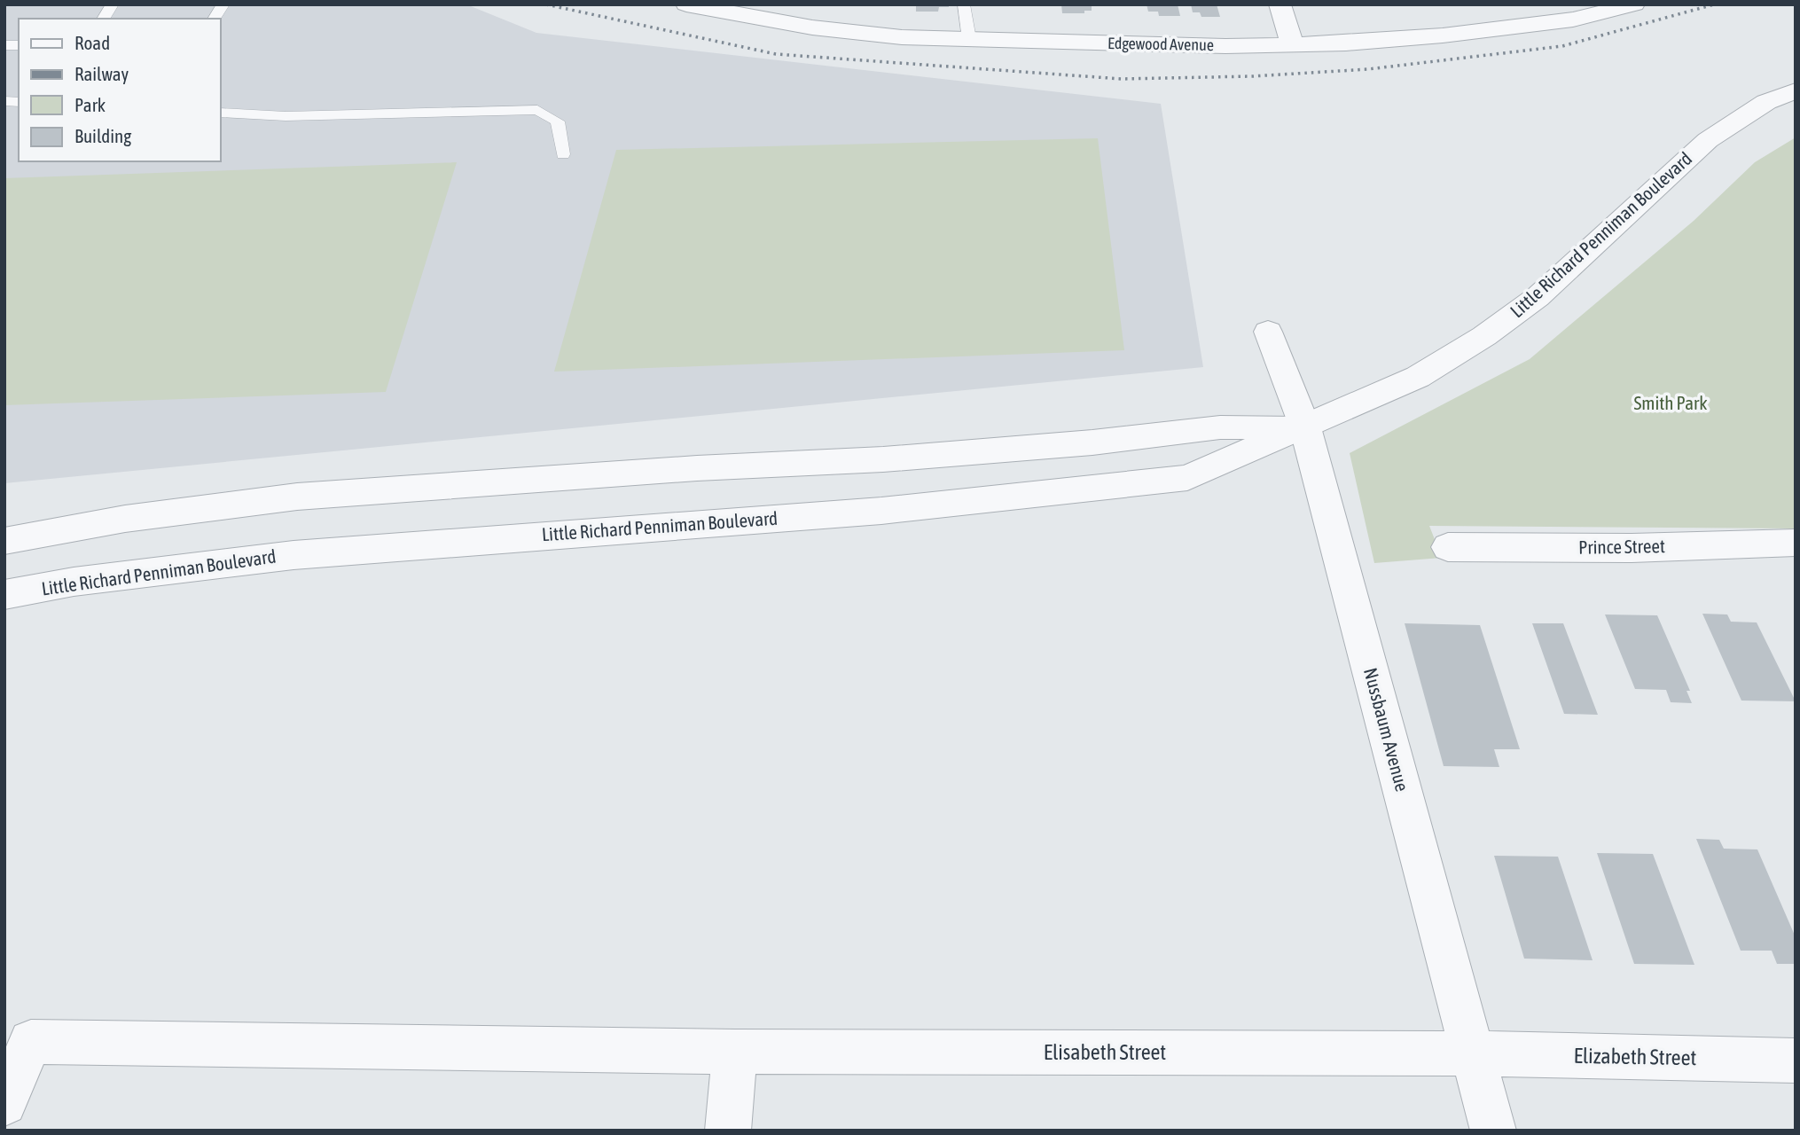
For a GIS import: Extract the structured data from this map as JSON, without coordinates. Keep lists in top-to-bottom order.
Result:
{
  "streets": {
    "street": [
      "Edgewood Avenue",
      "Little Richard Penniman Boulevard",
      "Prince Street",
      "Nussbaum Avenue",
      "Elisabeth Street",
      "Elizabeth Street"
    ]
  },
  "crossings": [
    ["Little Richard Penniman Boulevard", "Nussbaum Avenue"],
    ["Nussbaum Avenue", "Elisabeth Street"],
    ["Nussbaum Avenue", "Elizabeth Street"],
    ["Elisabeth Street", "Elizabeth Street"]
  ],
  "parks": ["Smith Park"],
  "legend": [
    "Road",
    "Railway",
    "Park",
    "Building"
  ]
}
